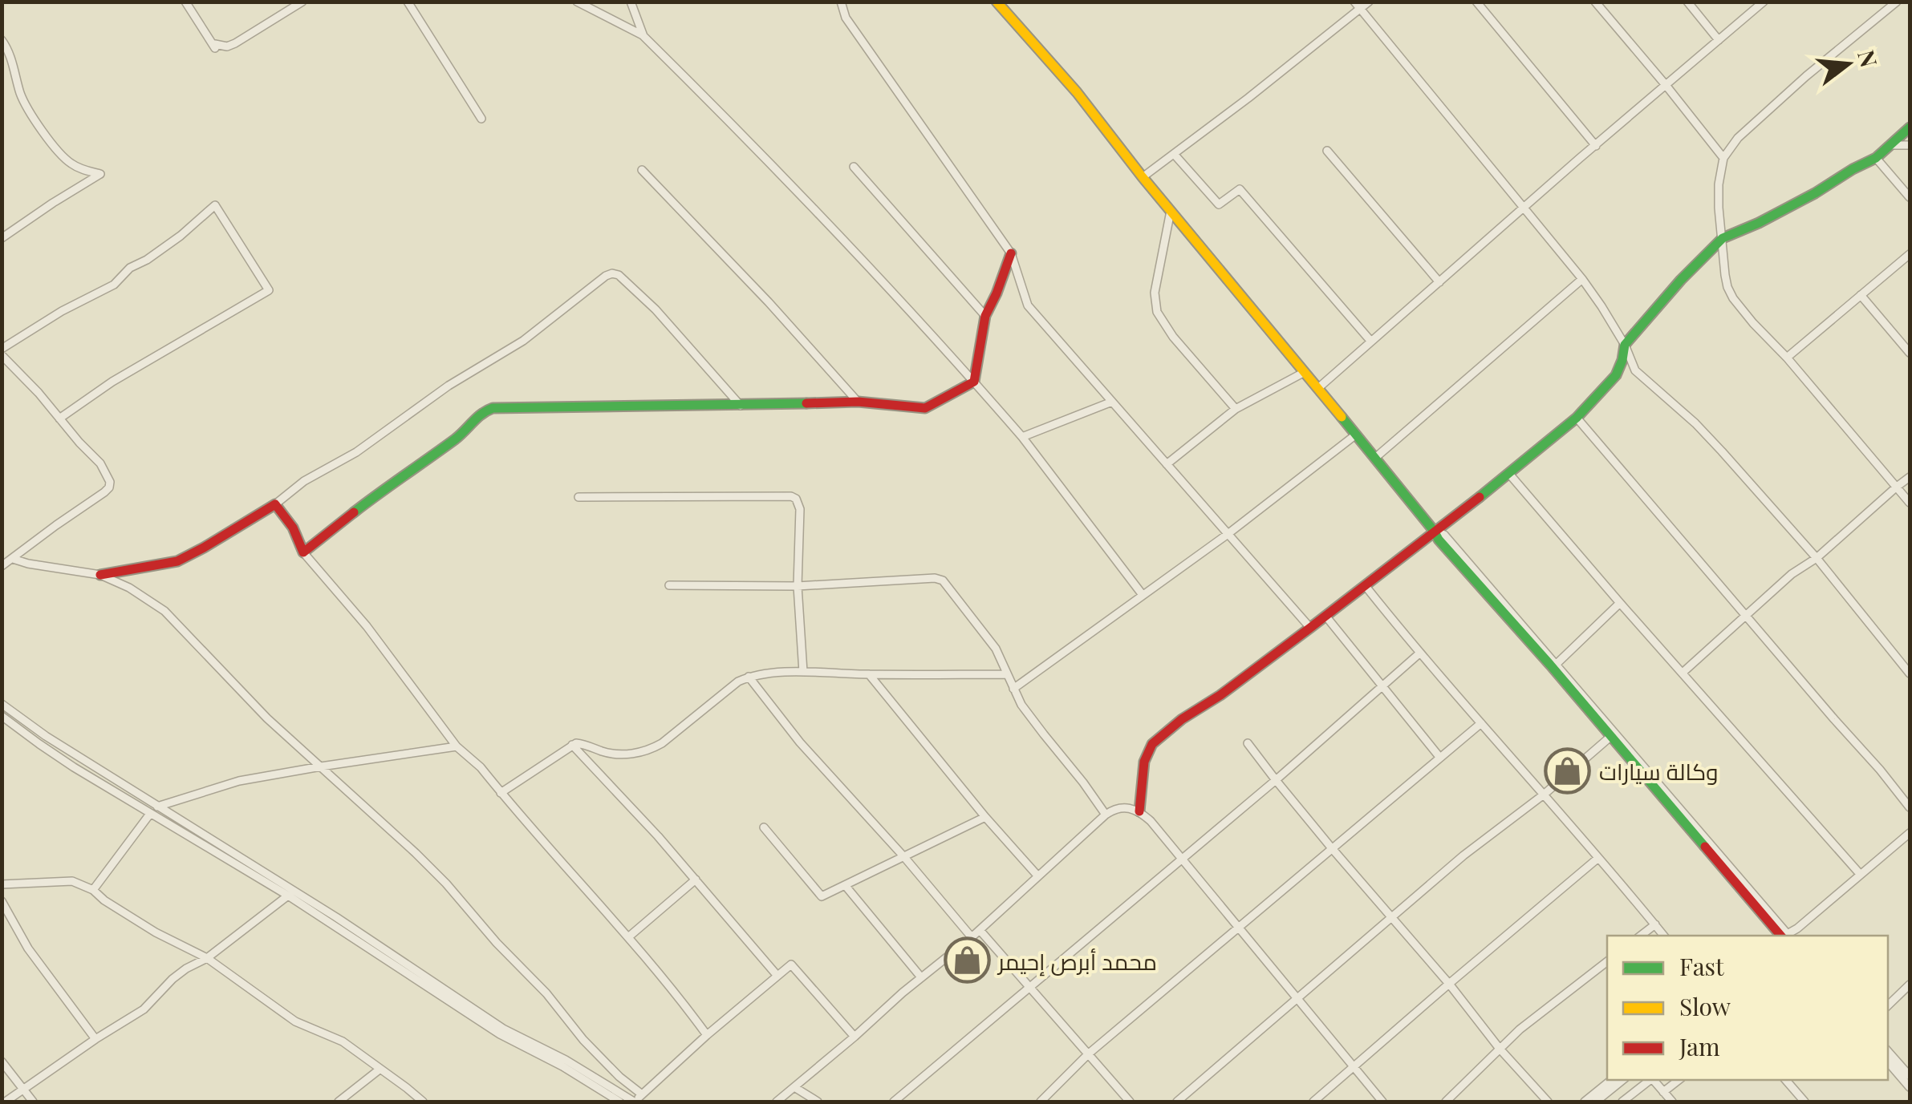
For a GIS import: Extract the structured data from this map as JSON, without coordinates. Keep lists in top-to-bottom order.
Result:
{
  "places": {
    "shop": ["وكالة سيارات", "محمد أبرص إحيمر"]
  },
  "legend": ["Fast", "Slow", "Jam"],
  "north": "right"
}
